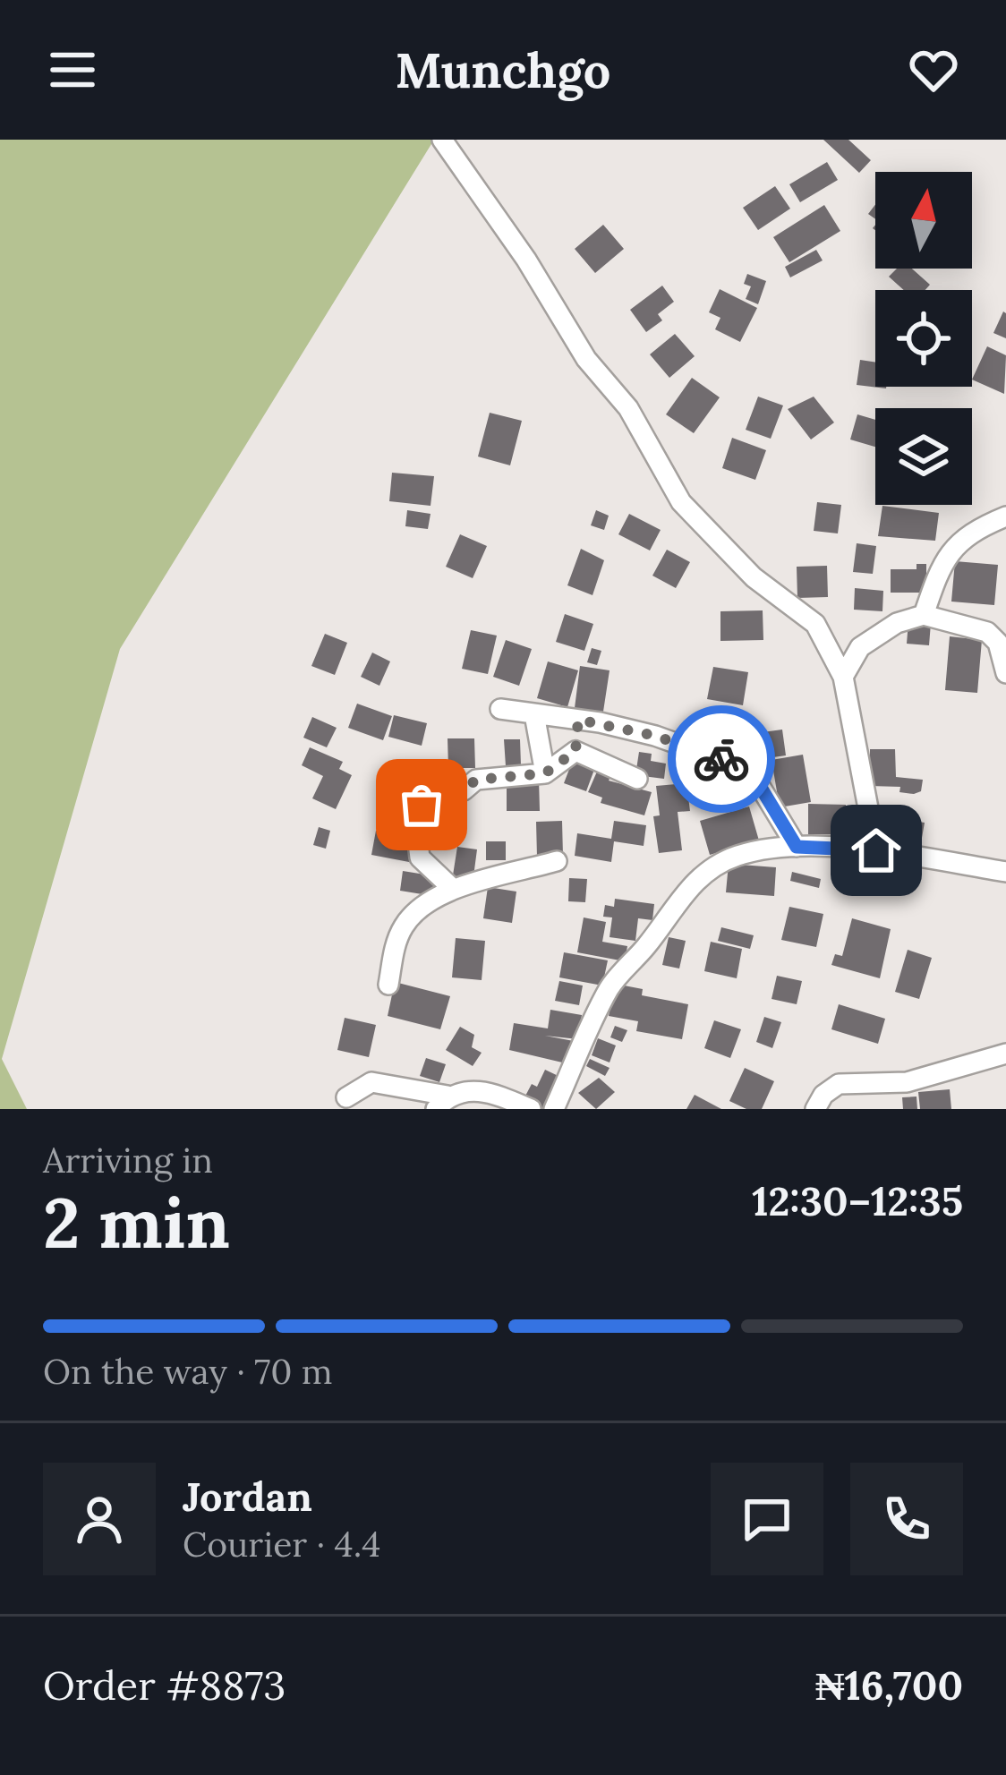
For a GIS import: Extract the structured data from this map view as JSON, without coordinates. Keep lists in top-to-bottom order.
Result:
{
  "north": "top",
  "page": {
    "header": "Munchgo",
    "heading": ["2 min", "Arriving in", "12:30–12:35"],
    "panel": [
      "Jordan",
      "Courier · 4.4",
      "Order #8873",
      "₦16,700"
    ],
    "bar": "On the way · 70 m"
  }
}
